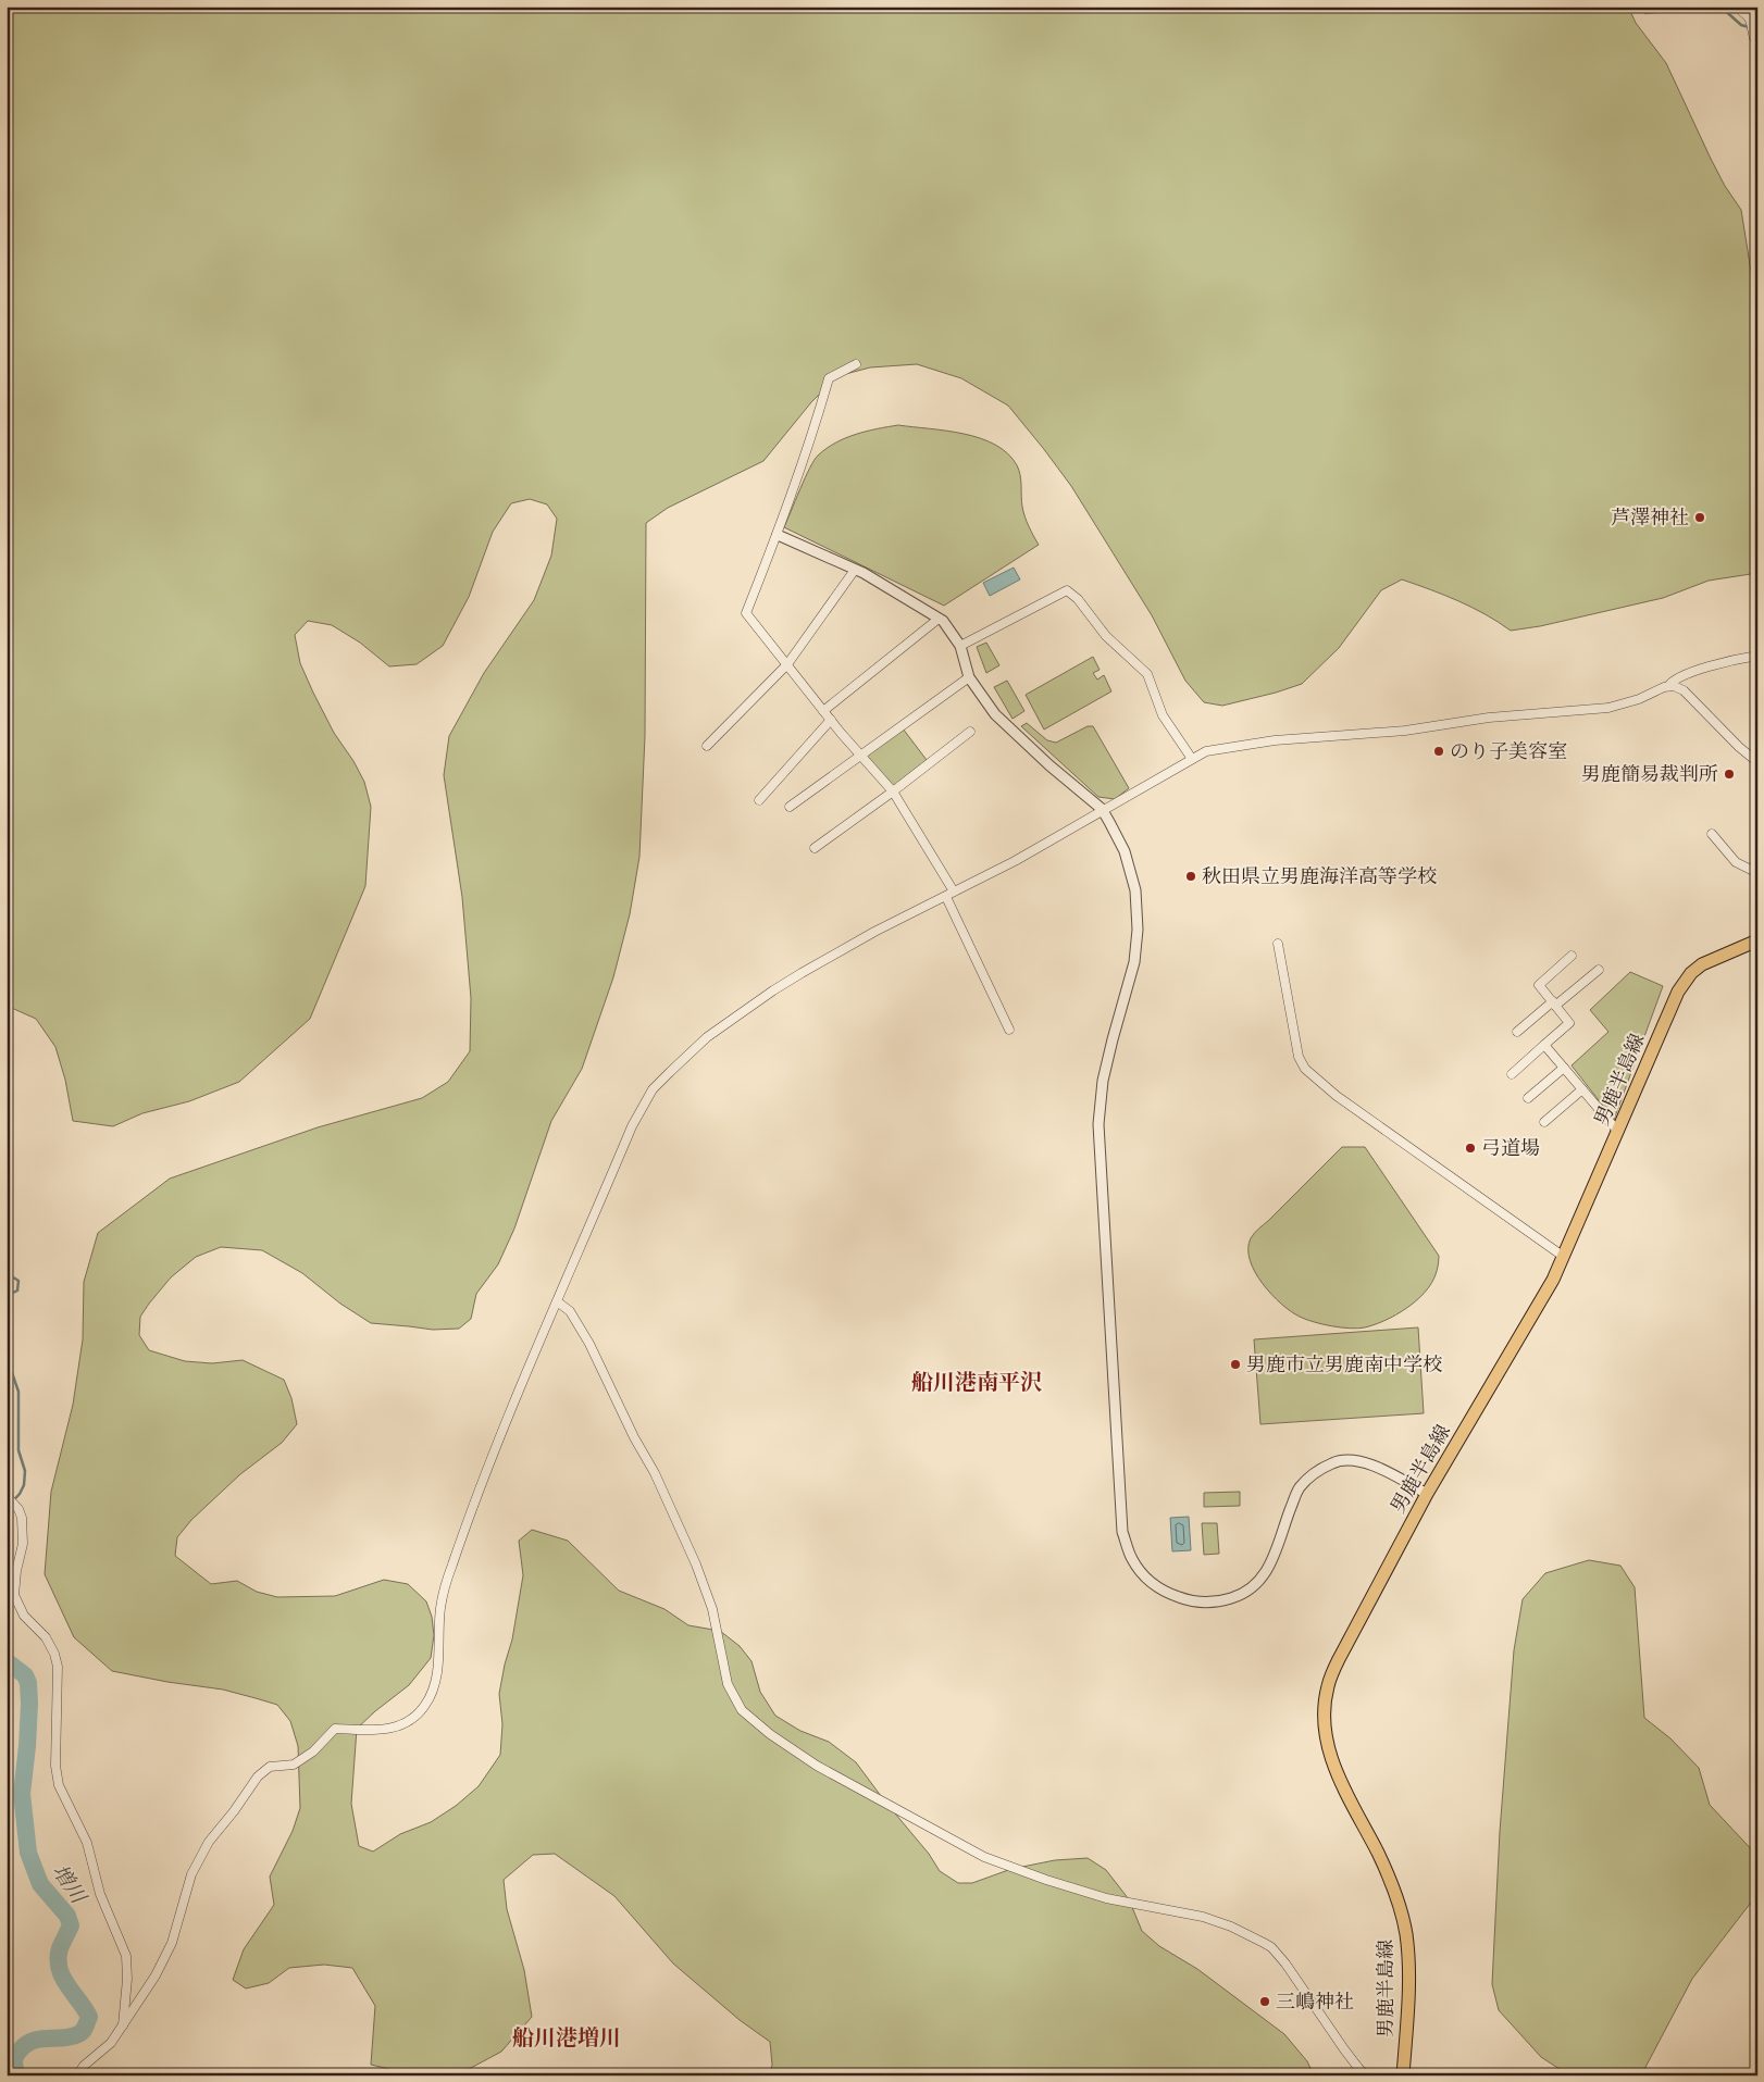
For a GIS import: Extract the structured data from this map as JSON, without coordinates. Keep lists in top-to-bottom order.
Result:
{
  "streets": {
    "main road": ["男鹿半島線"]
  },
  "districts": ["船川港南平沢", "船川港増川"],
  "water": ["増川"],
  "places": [
    "芦澤神社",
    "のり子美容室",
    "男鹿簡易裁判所",
    "秋田県立男鹿海洋高等学校",
    "弓道場",
    "男鹿市立男鹿南中学校",
    "三嶋神社"
  ]
}
